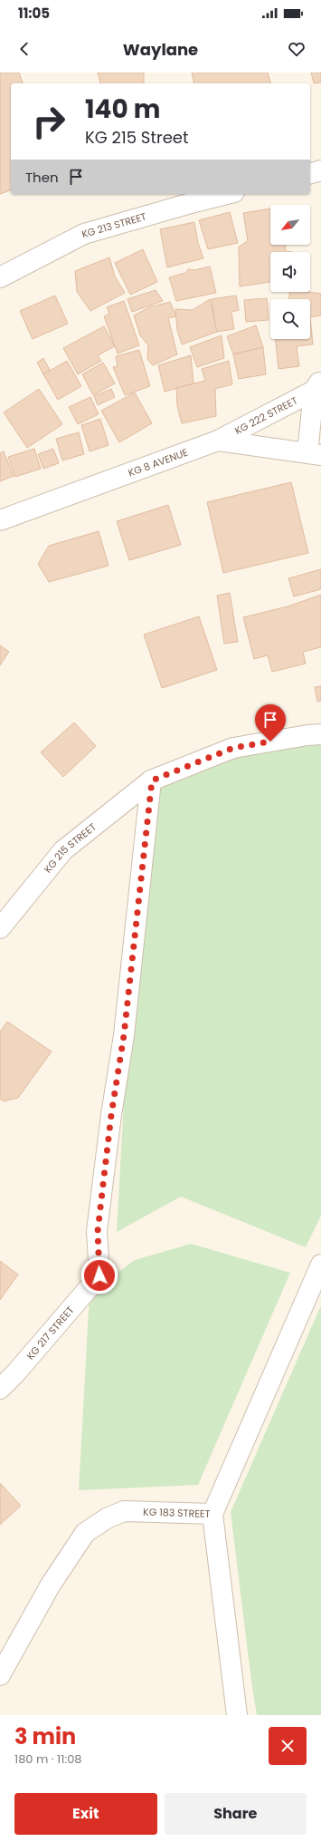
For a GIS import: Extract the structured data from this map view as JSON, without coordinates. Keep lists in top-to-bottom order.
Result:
{
  "streets": {
    "street": [
      "KG 213 STREET",
      "KG 222 STREET",
      "KG 8 AVENUE",
      "KG 215 STREET",
      "KG 217 STREET",
      "KG 183 STREET"
    ]
  },
  "crossings": [
    ["KG 222 STREET", "KG 8 AVENUE"],
    ["KG 215 STREET", "KG 217 STREET"]
  ],
  "north": "bottom left",
  "page": {
    "status": "11:05",
    "header": "Waylane",
    "turn": ["140 m", "KG 215 Street"],
    "then": "Then",
    "heading": ["3 min", "180 m · 11:08"],
    "buttons": ["Exit", "Share"]
  }
}
